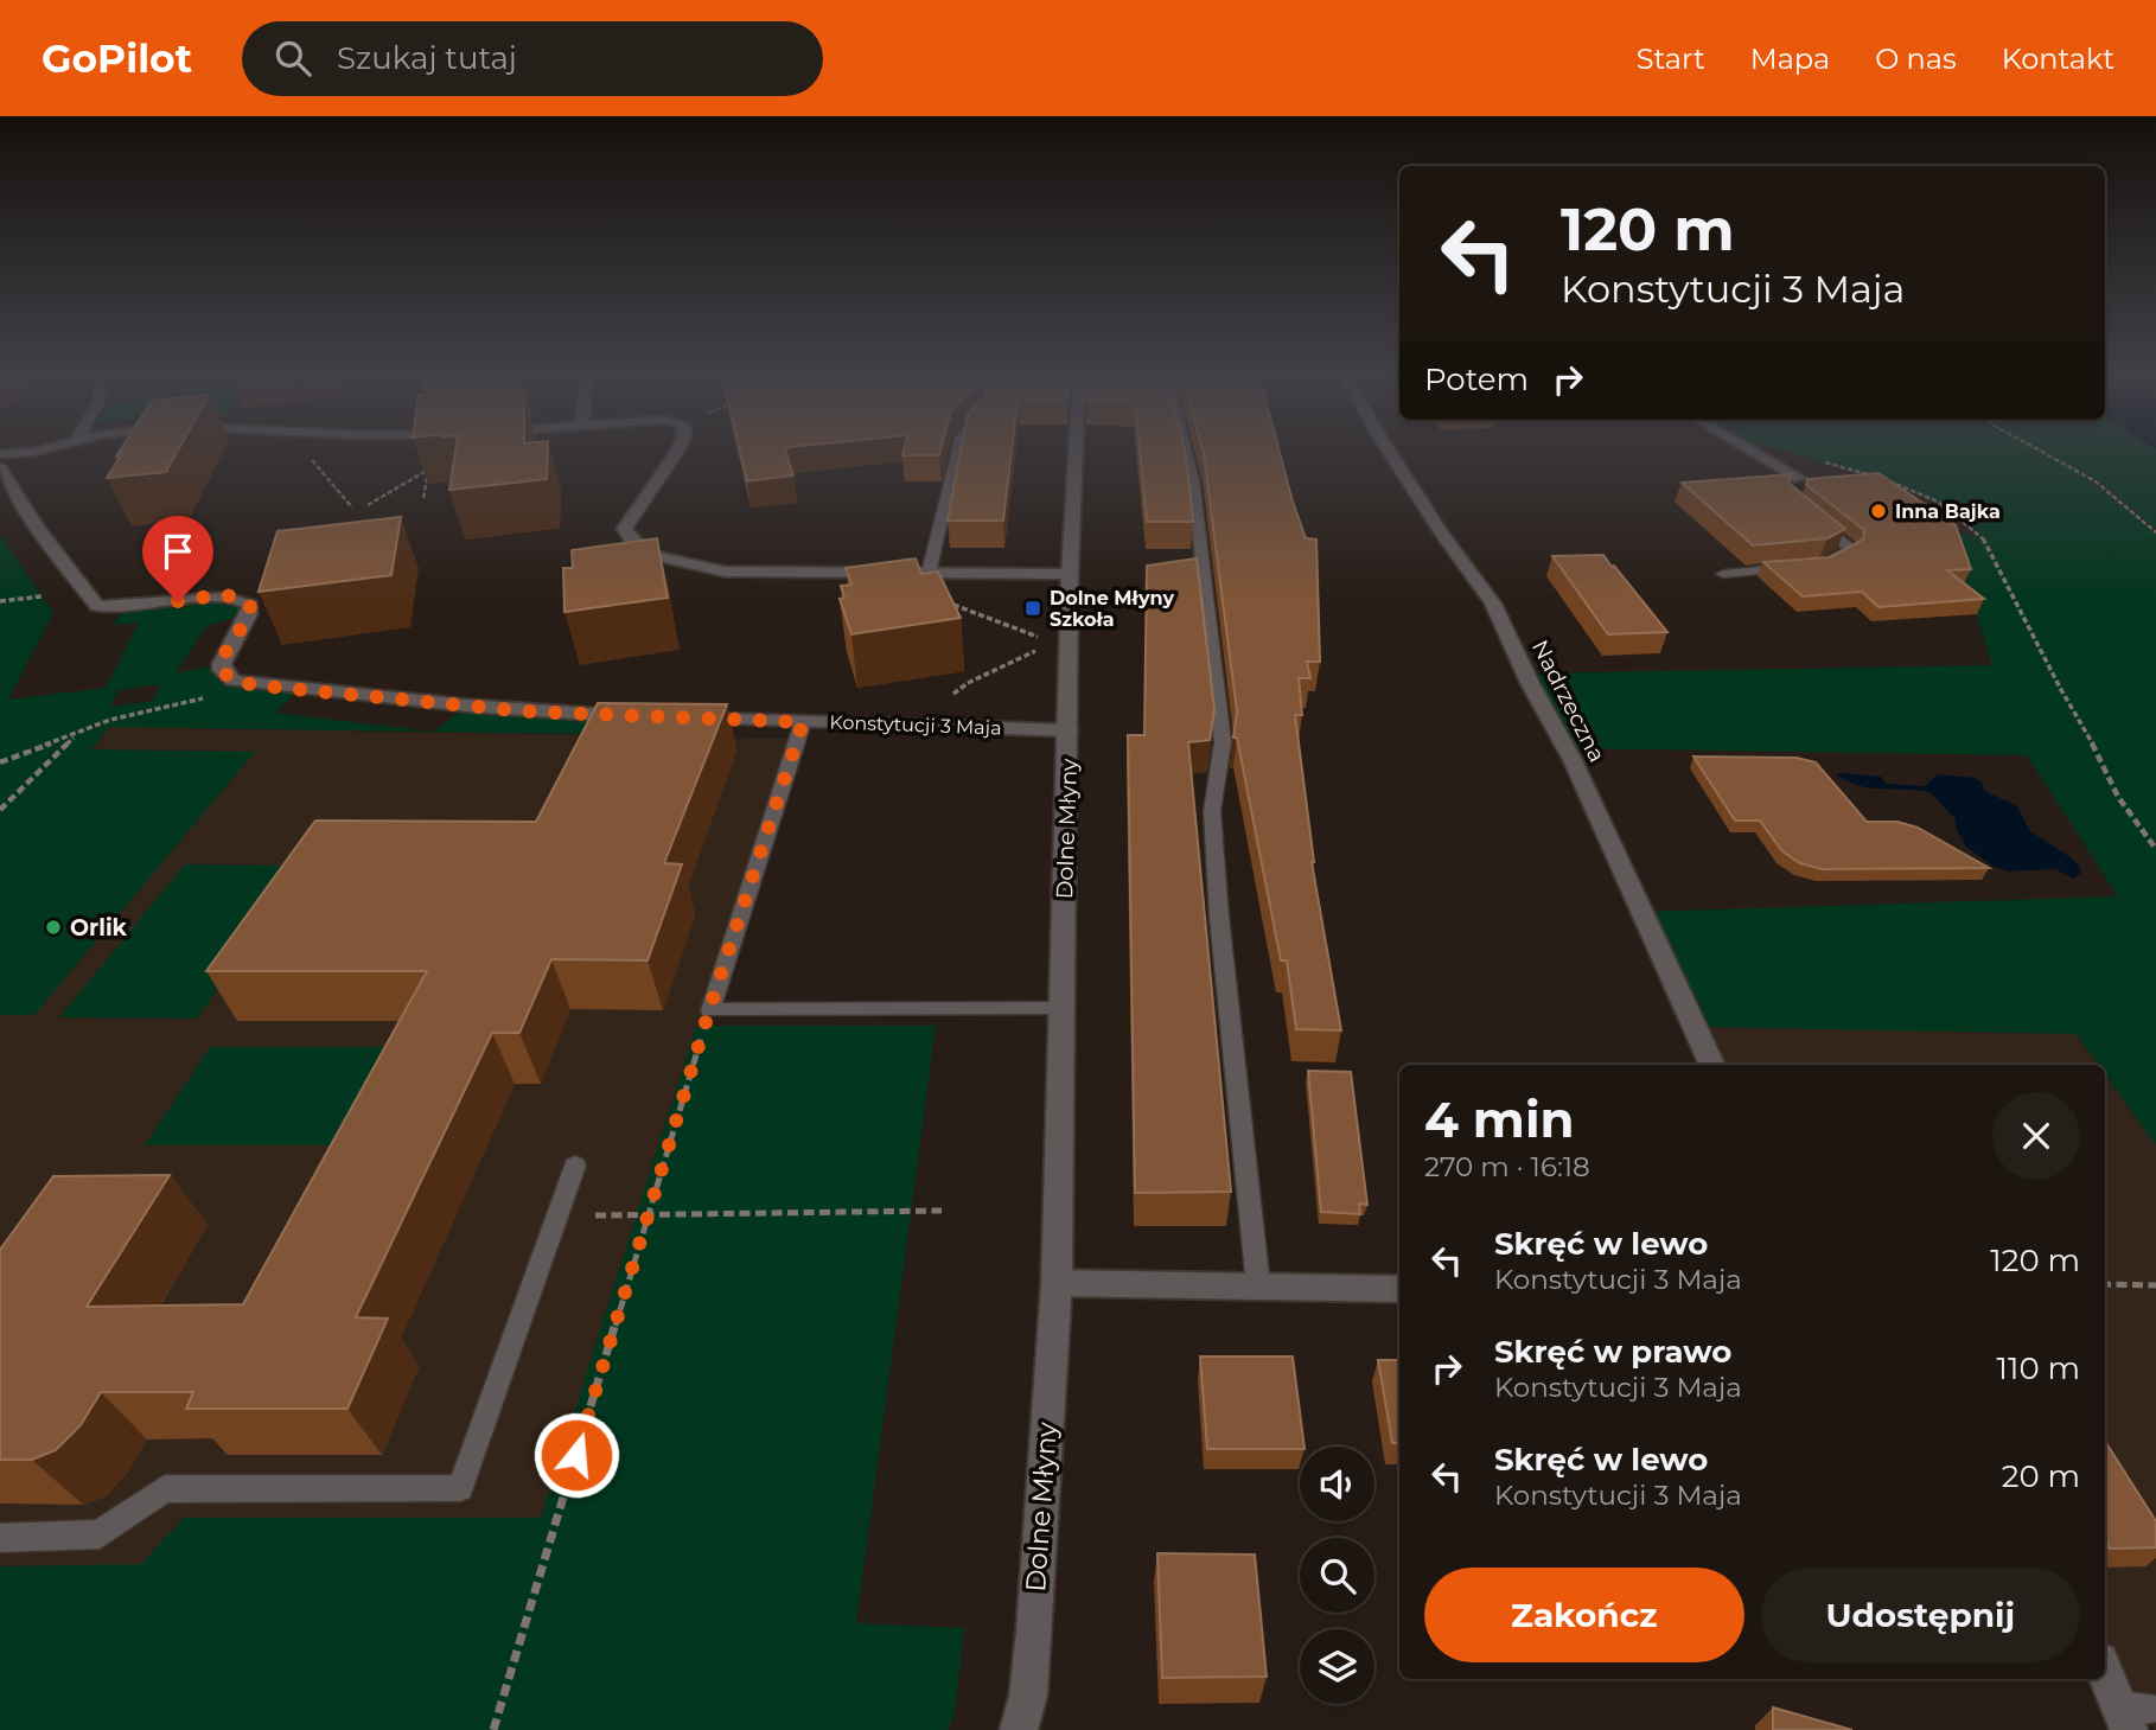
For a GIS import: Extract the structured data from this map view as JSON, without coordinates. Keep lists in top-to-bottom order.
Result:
{
  "streets": {
    "street": ["Nadrzeczna", "Konstytucji 3 Maja", "Dolne Młyny"]
  },
  "crossings": [
    ["Konstytucji 3 Maja", "Dolne Młyny"]
  ],
  "places": {
    "other": ["Inna Bajka", "Orlik"],
    "transit": ["Dolne Młyny Szkoła"]
  },
  "page": {
    "header": "GoPilot",
    "search": "Szukaj tutaj",
    "nav": [
      "Start",
      "Mapa",
      "O nas",
      "Kontakt"
    ],
    "turn": ["120 m", "Konstytucji 3 Maja"],
    "then": "Potem",
    "heading": ["4 min", "270 m · 16:18"],
    "list": [
      {
        "name": "Skręć w lewo",
        "note": "Konstytucji 3 Maja",
        "value": "120 m"
      },
      {
        "name": "Skręć w prawo",
        "note": "Konstytucji 3 Maja",
        "value": "110 m"
      },
      {
        "name": "Skręć w lewo",
        "note": "Konstytucji 3 Maja",
        "value": "20 m"
      }
    ],
    "buttons": ["Zakończ", "Udostępnij"]
  }
}
